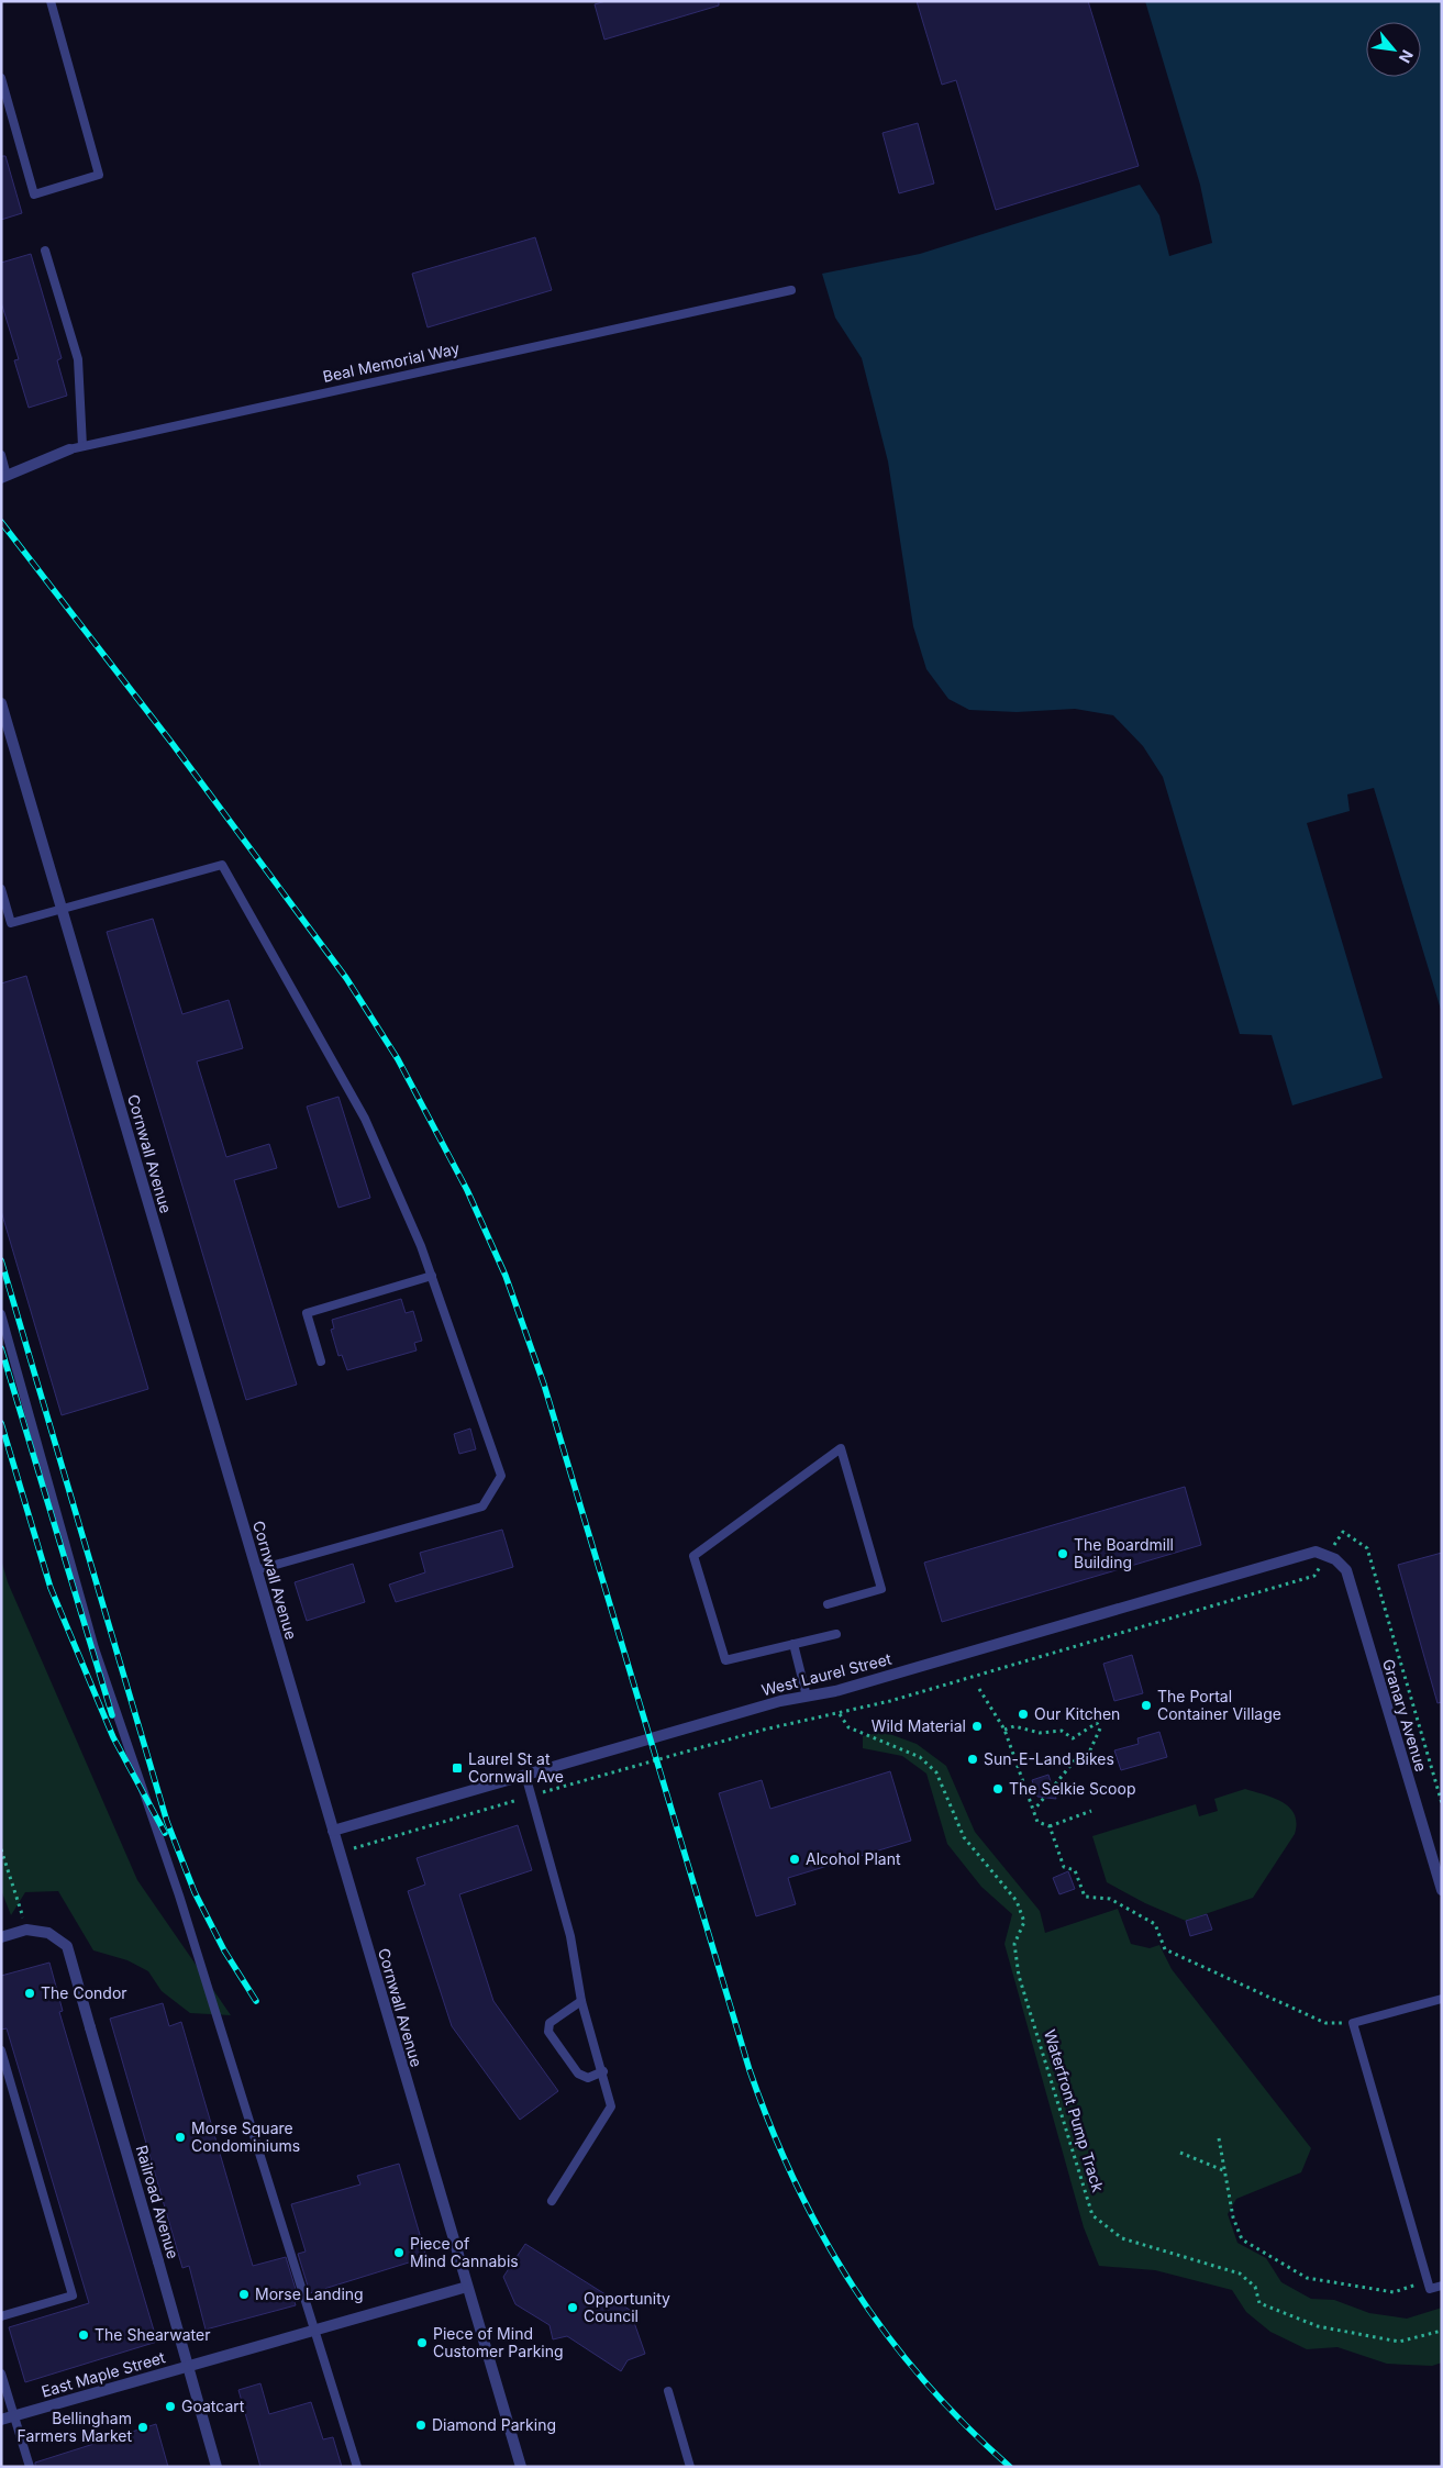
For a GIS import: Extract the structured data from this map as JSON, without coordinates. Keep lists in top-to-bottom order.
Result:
{
  "streets": {
    "street": [
      "Beal Memorial Way",
      "Cornwall Avenue",
      "West Laurel Street",
      "Granary Avenue",
      "Railroad Avenue",
      "East Maple Street"
    ],
    "path": ["Waterfront Pump Track"]
  },
  "crossings": [
    ["Cornwall Avenue", "West Laurel Street"],
    ["Cornwall Avenue", "East Maple Street"],
    ["West Laurel Street", "Granary Avenue"],
    ["Railroad Avenue", "East Maple Street"]
  ],
  "places": {
    "other": [
      "The Boardmill Building",
      "The Portal Container Village",
      "Our Kitchen",
      "Wild Material",
      "Sun-E-Land Bikes",
      "The Selkie Scoop",
      "Alcohol Plant",
      "The Condor",
      "Morse Square Condominiums",
      "Piece of Mind Cannabis",
      "Morse Landing",
      "Opportunity Council",
      "The Shearwater",
      "Piece of Mind Customer Parking",
      "Goatcart",
      "Diamond Parking",
      "Bellingham Farmers Market"
    ],
    "transit": ["Laurel St at Cornwall Ave"]
  },
  "north": "bottom right"
}
